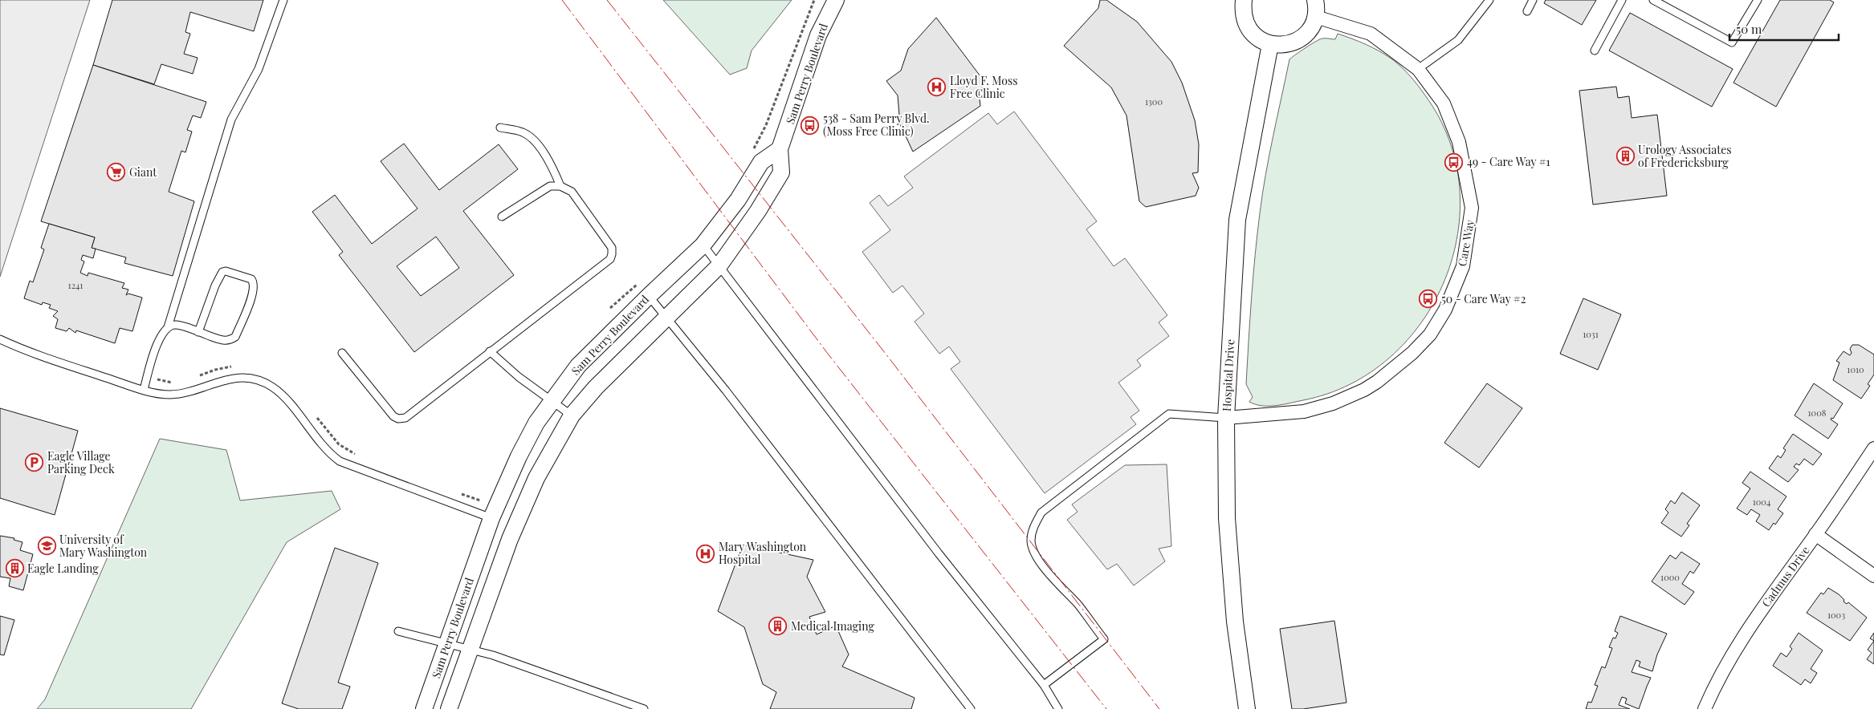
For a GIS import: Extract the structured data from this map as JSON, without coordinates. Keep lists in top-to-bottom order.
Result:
{
  "streets": {
    "street": [
      "Sam Perry Boulevard",
      "Care Way",
      "Hospital Drive",
      "Cadmus Drive"
    ]
  },
  "crossings": [
    ["Care Way", "Hospital Drive"]
  ],
  "places": {
    "hospital": ["Lloyd F. Moss Free Clinic", "Mary Washington Hospital"],
    "bus stop": ["538 - Sam Perry Blvd. (Moss Free Clinic)", "49 - Care Way #1", "50 - Care Way #2"],
    "building": ["Urology Associates of Fredericksburg", "Eagle Landing", "Medical Imaging"],
    "supermarket": ["Giant"],
    "parking": ["Eagle Village Parking Deck"],
    "school or university": ["University of Mary Washington"]
  },
  "house_numbers": [
    "1300",
    "1241",
    "1031",
    "1010",
    "1008",
    "1004",
    "1000",
    "1003"
  ],
  "scale_bar": "50 m"
}
